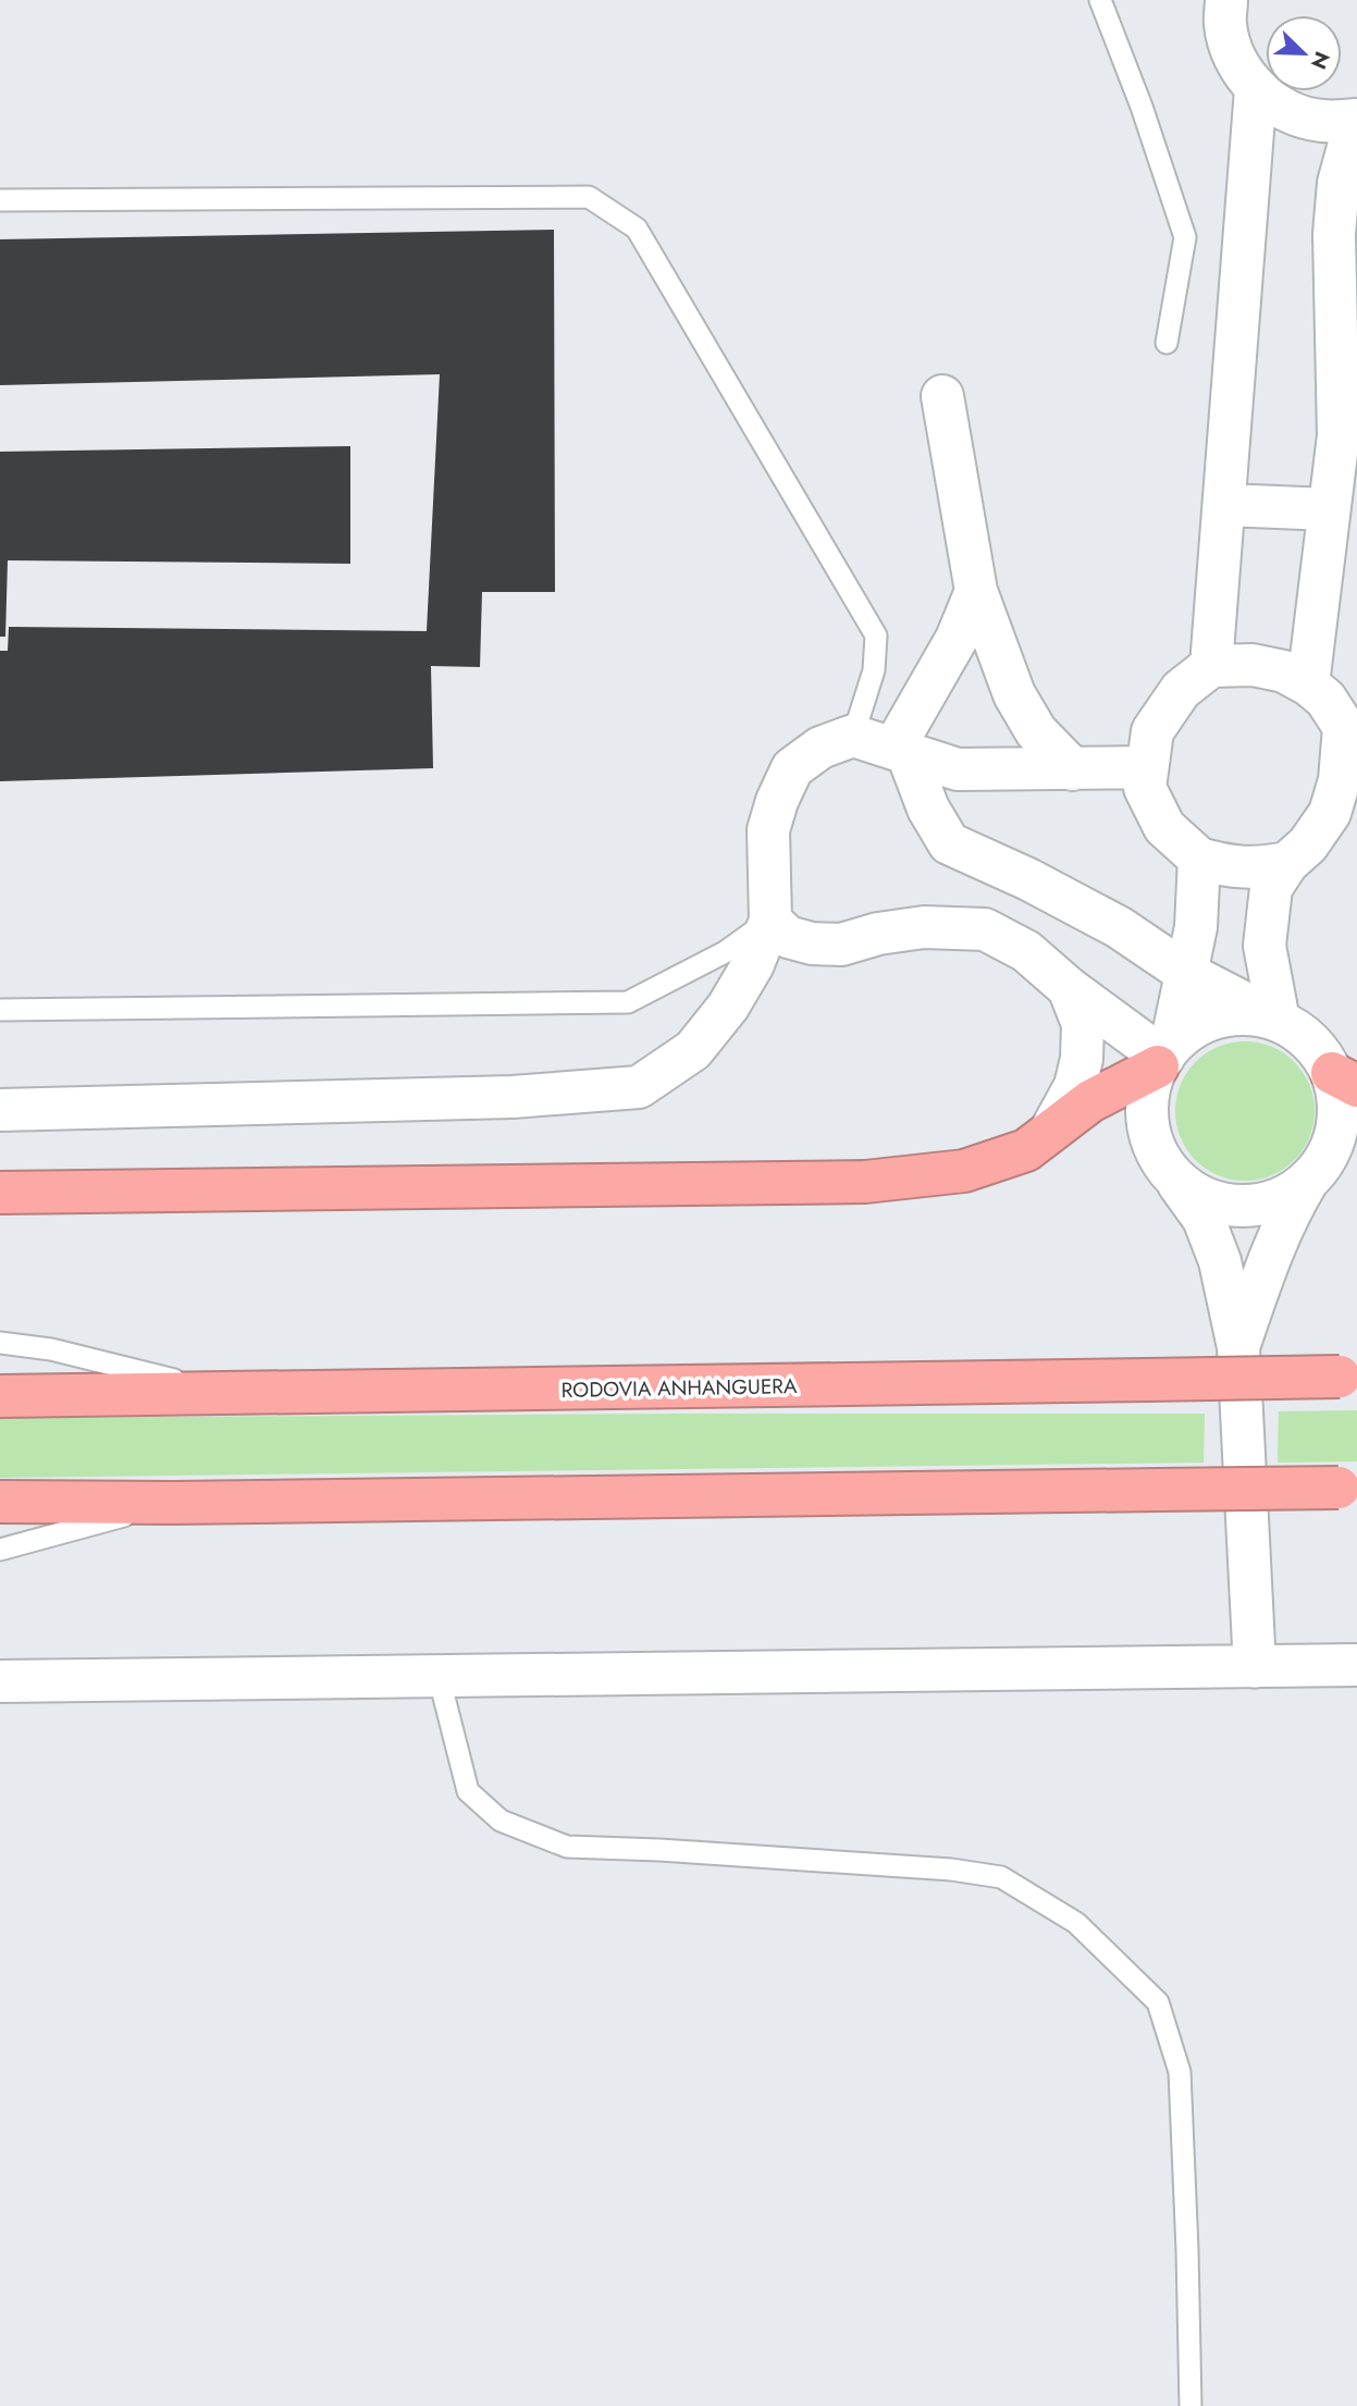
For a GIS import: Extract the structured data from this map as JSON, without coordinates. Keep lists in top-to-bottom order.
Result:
{
  "streets": {
    "highway": ["RODOVIA ANHANGUERA"]
  },
  "north": "bottom right"
}
